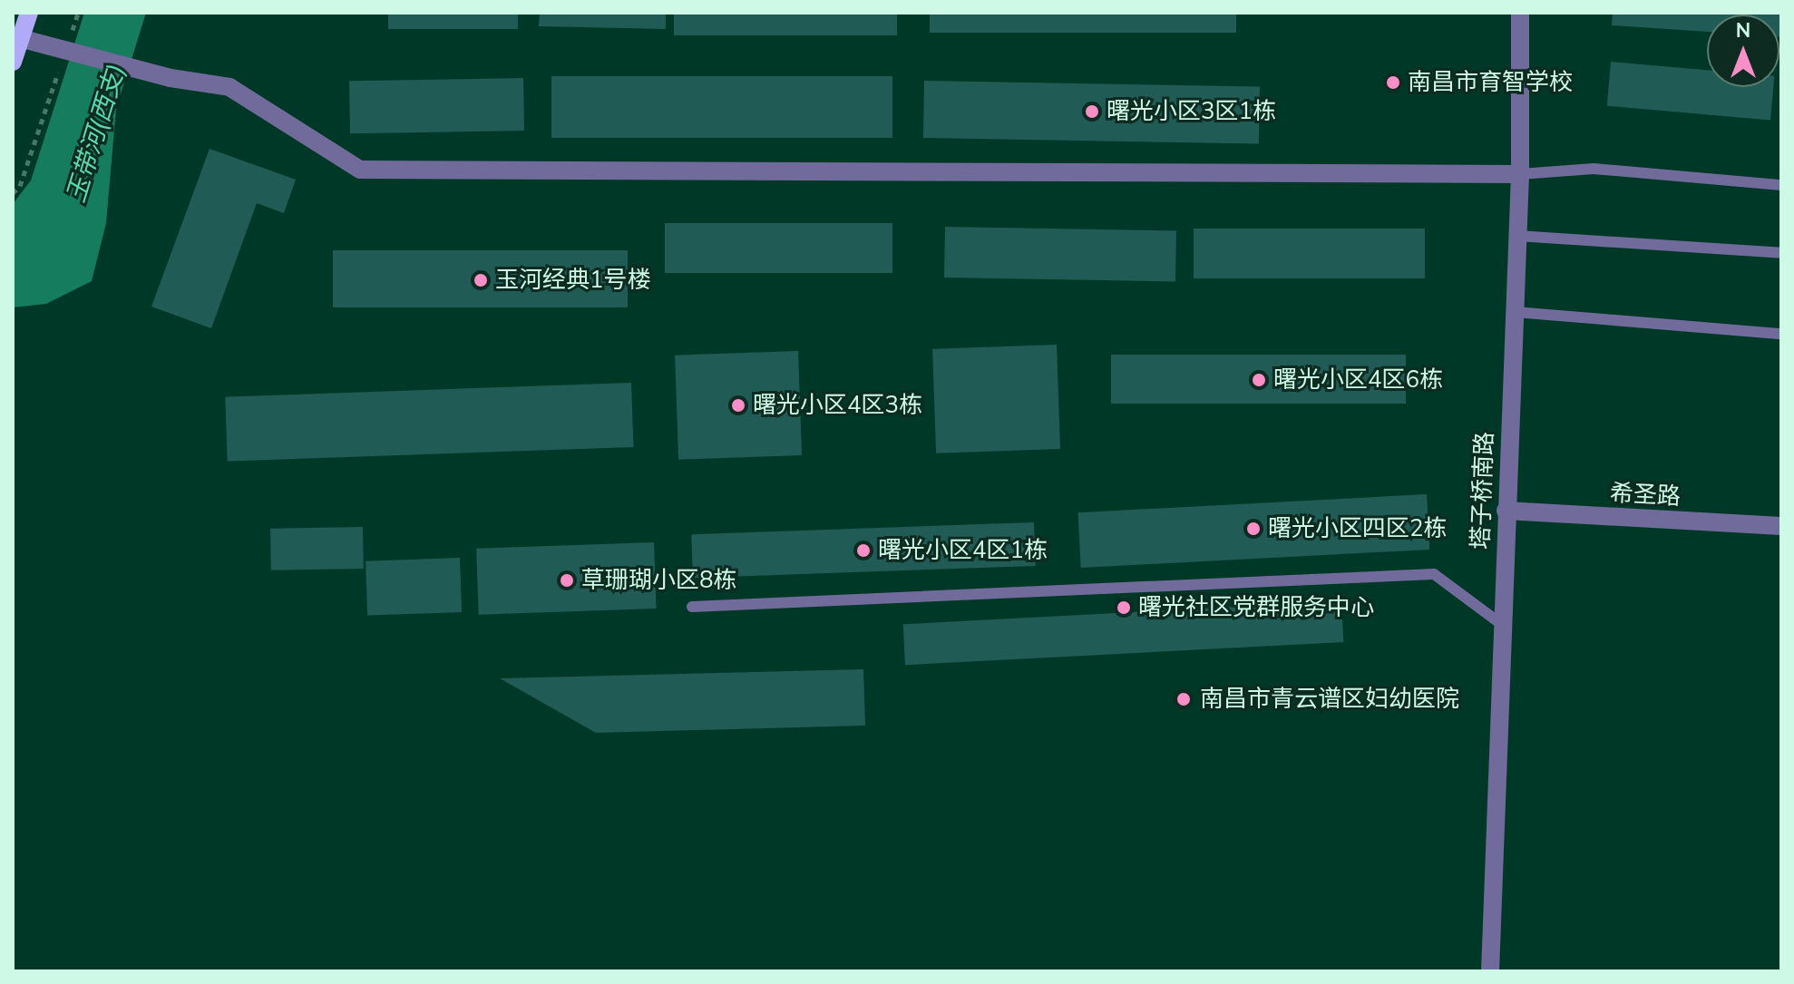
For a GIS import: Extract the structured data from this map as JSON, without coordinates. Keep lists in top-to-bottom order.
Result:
{
  "streets": {
    "street": ["塔子桥南路", "希圣路"]
  },
  "crossings": [
    ["塔子桥南路", "希圣路"]
  ],
  "water": ["玉带河(西支)"],
  "places": [
    "南昌市育智学校",
    "曙光小区3区1栋",
    "玉河经典1号楼",
    "曙光小区4区6栋",
    "曙光小区4区3栋",
    "曙光小区四区2栋",
    "曙光小区4区1栋",
    "草珊瑚小区8栋",
    "曙光社区党群服务中心",
    "南昌市青云谱区妇幼医院"
  ],
  "north": "top"
}
